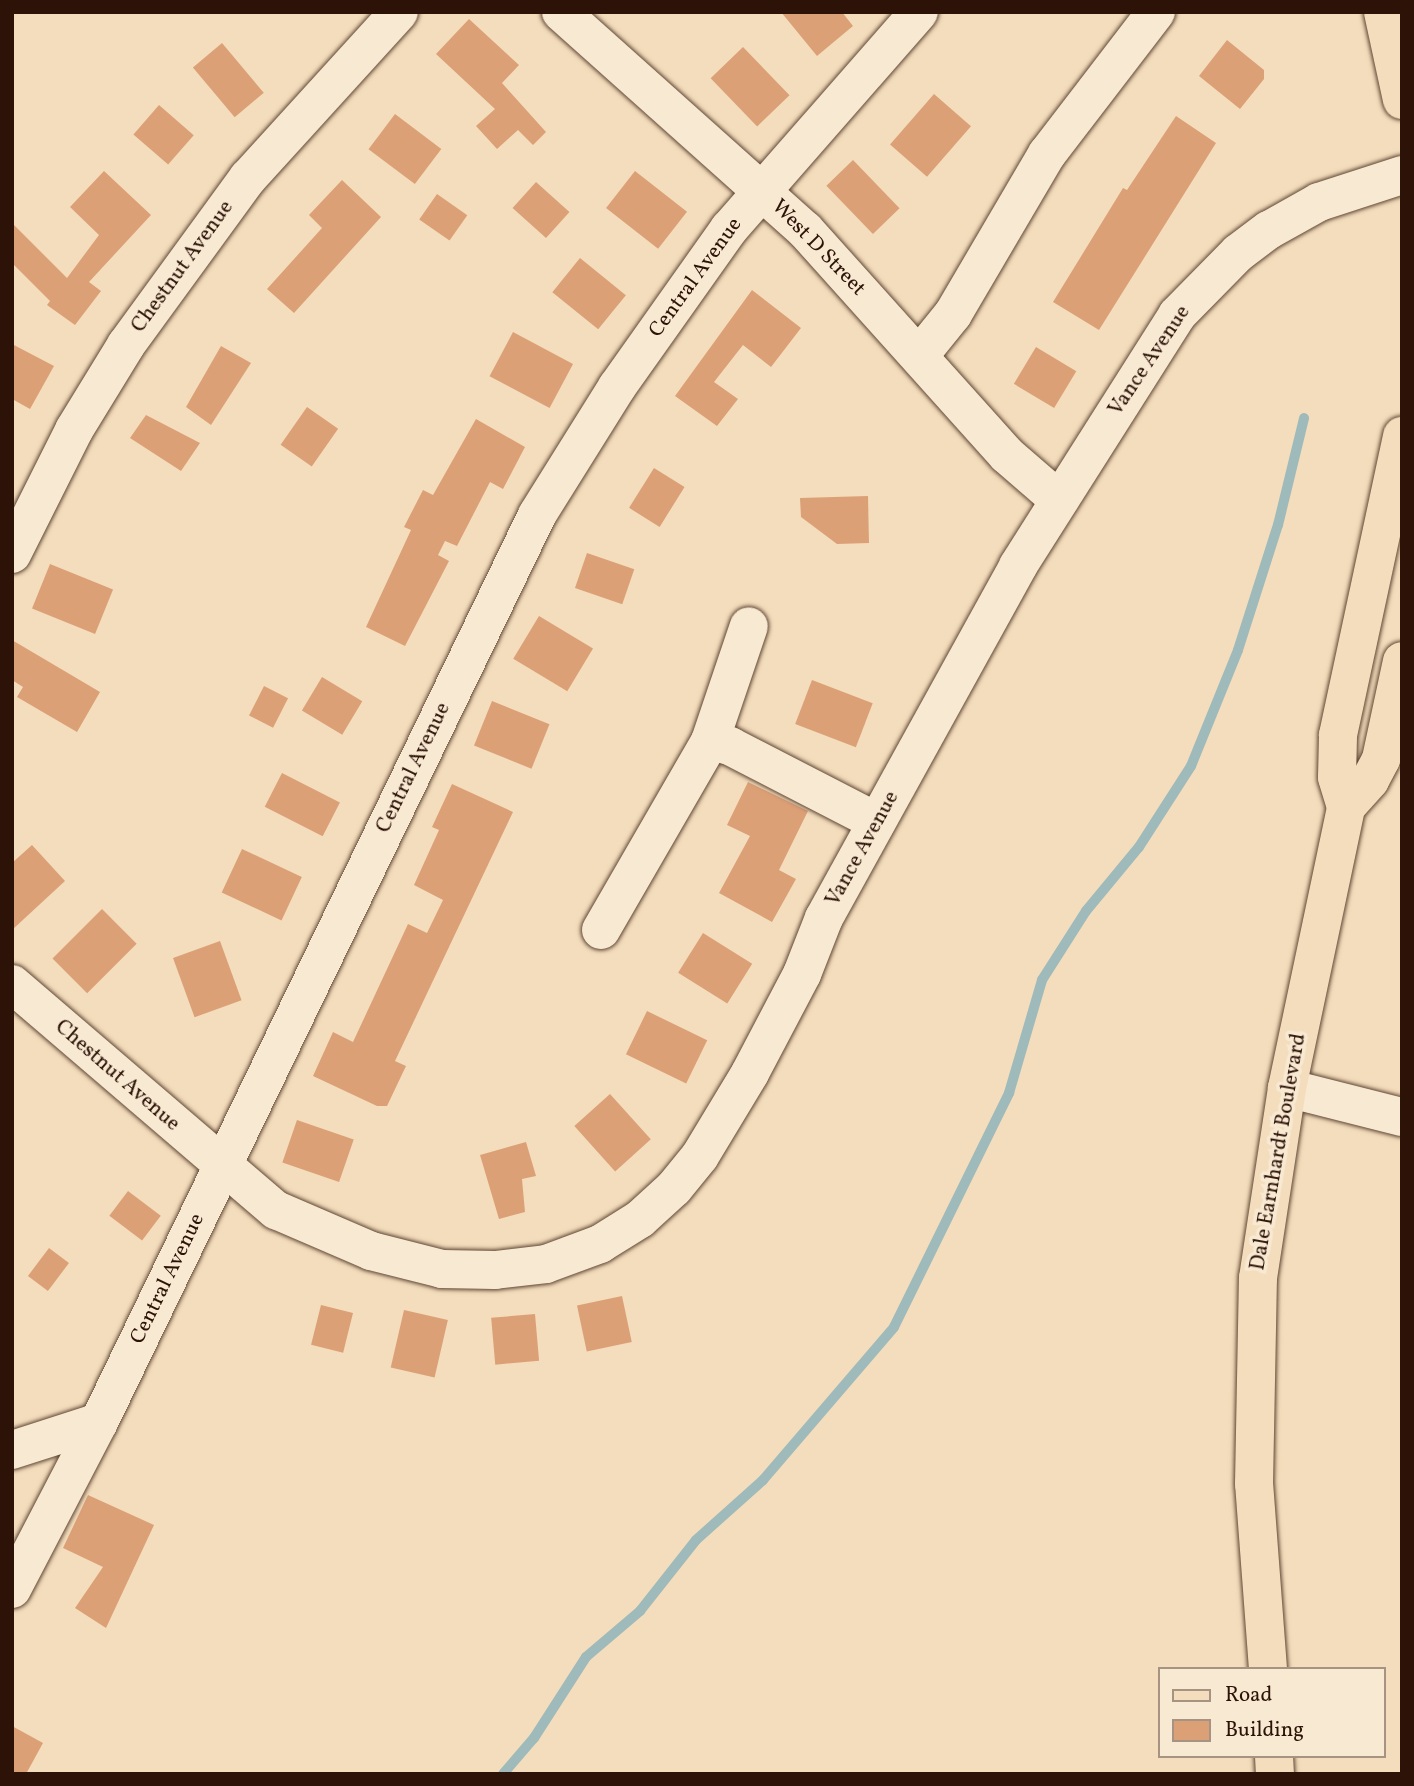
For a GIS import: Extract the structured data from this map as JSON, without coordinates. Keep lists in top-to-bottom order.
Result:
{
  "streets": {
    "main road": ["Dale Earnhardt Boulevard"],
    "street": [
      "West D Street",
      "Chestnut Avenue",
      "Central Avenue",
      "Vance Avenue"
    ]
  },
  "crossings": [
    ["West D Street", "Central Avenue"],
    ["West D Street", "Vance Avenue"],
    ["Chestnut Avenue", "Central Avenue"],
    ["Chestnut Avenue", "Vance Avenue"],
    ["Central Avenue", "Vance Avenue"]
  ],
  "legend": ["Road", "Building"]
}
